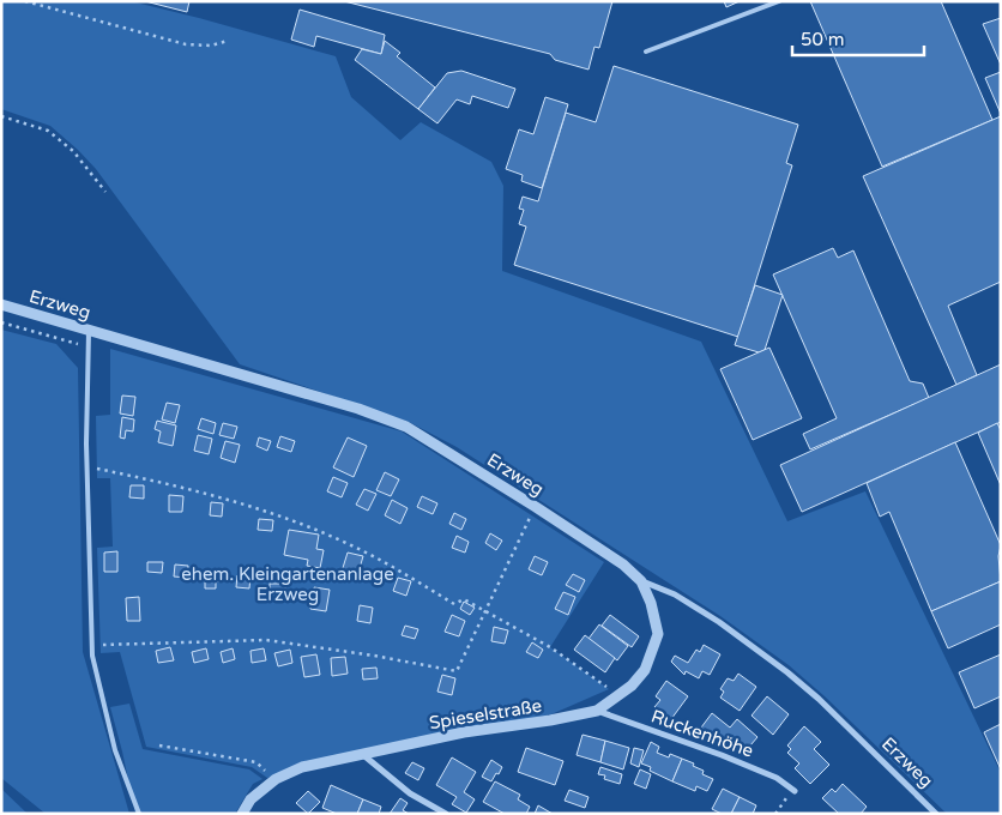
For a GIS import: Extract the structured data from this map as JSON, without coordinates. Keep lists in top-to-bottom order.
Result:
{
  "streets": {
    "street": ["Erzweg", "Spieselstraße", "Ruckenhöhe"]
  },
  "crossings": [
    ["Erzweg", "Spieselstraße"],
    ["Spieselstraße", "Ruckenhöhe"]
  ],
  "parks": ["ehem. Kleingartenanlage Erzweg"],
  "scale_bar": "50 m"
}
